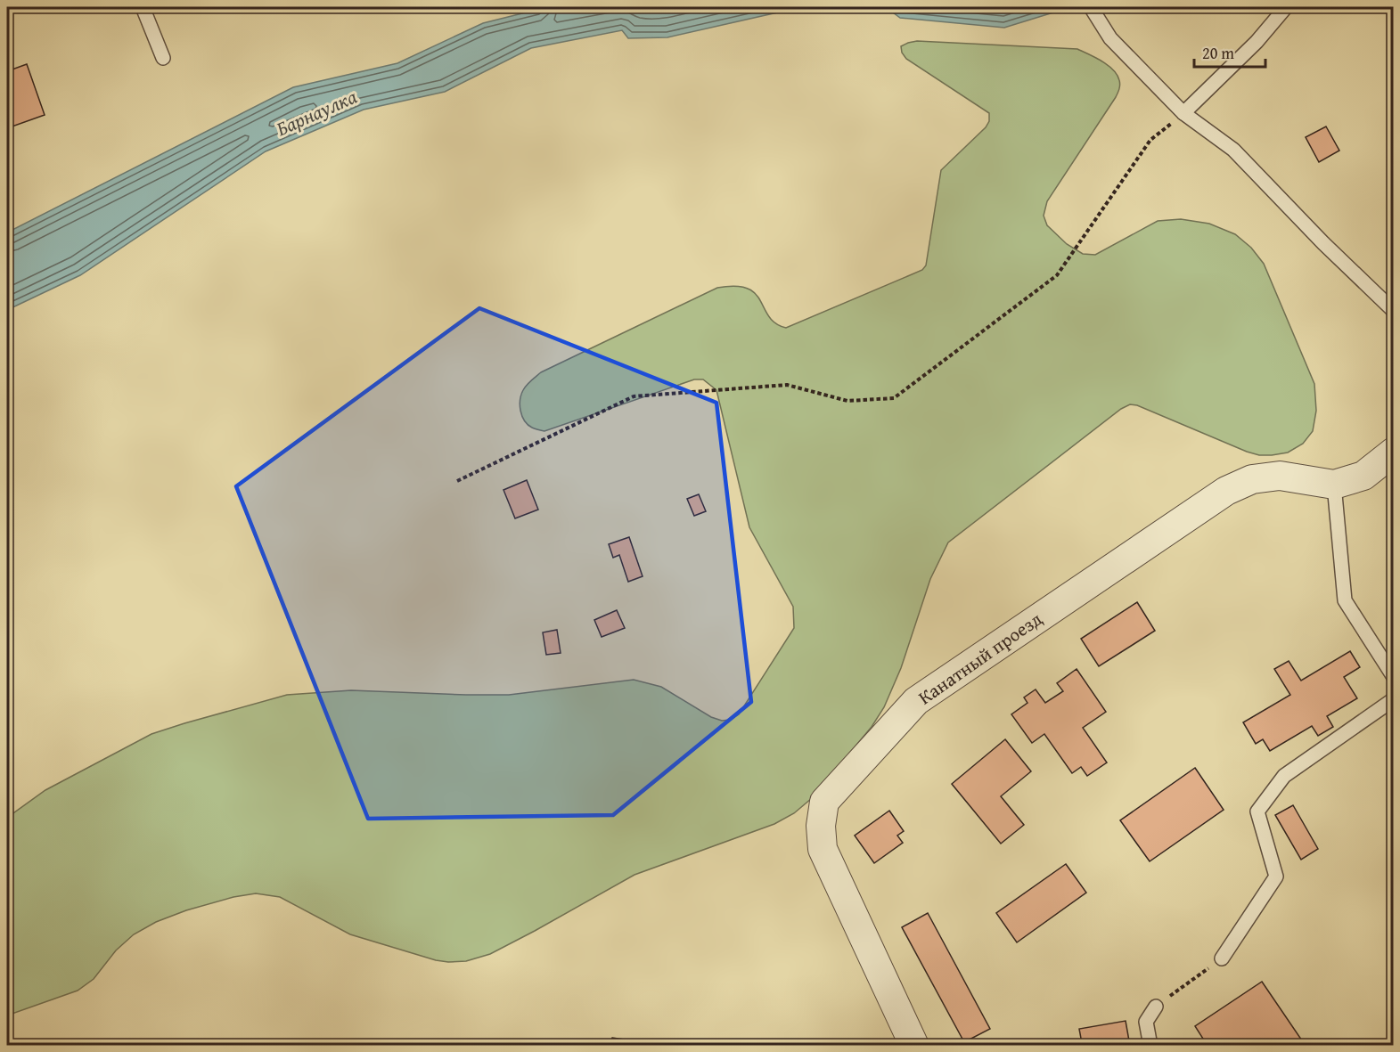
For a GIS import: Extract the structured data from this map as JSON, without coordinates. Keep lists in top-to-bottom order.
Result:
{
  "streets": {
    "street": ["Канатный проезд"]
  },
  "water": ["Барнаулка"],
  "scale_bar": "20 m"
}
